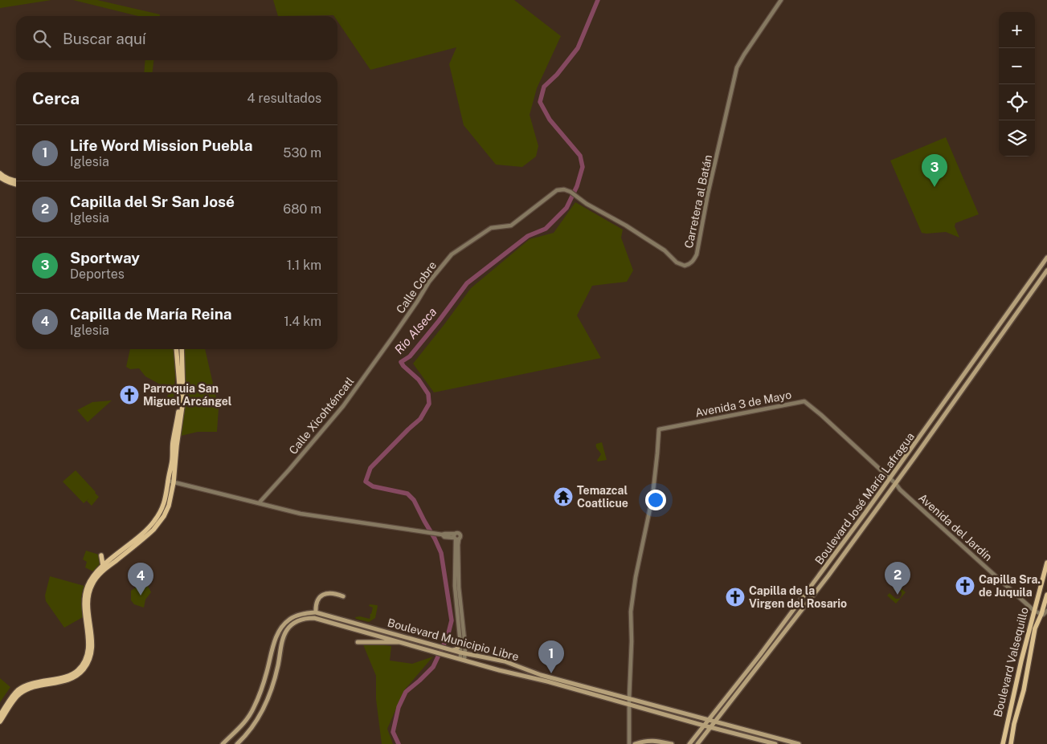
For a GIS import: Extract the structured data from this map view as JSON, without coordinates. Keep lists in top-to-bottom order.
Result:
{
  "streets": {
    "main road": ["Boulevard José María Lafragua", "Boulevard Municipio Libre", "Boulevard Valsequillo"],
    "street": [
      "Carretera al Batán",
      "Calle Cobre",
      "Avenida 3 de Mayo",
      "Calle Xicohténcatl",
      "Avenida del Jardín"
    ]
  },
  "crossings": [
    ["Carretera al Batán", "Calle Cobre"],
    ["Calle Cobre", "Calle Xicohténcatl"],
    ["Avenida 3 de Mayo", "Boulevard José María Lafragua"],
    ["Avenida 3 de Mayo", "Avenida del Jardín"],
    ["Avenida 3 de Mayo", "Boulevard Municipio Libre"],
    ["Boulevard José María Lafragua", "Avenida del Jardín"],
    ["Boulevard José María Lafragua", "Boulevard Municipio Libre"],
    ["Avenida del Jardín", "Boulevard Valsequillo"]
  ],
  "water": ["Rio Alseca"],
  "places": {
    "church": ["Parroquia San Miguel Arcángel", "Capilla Sra. de Juquila", "Capilla de la Virgen del Rosario"],
    "temple": ["Temazcal Coatlicue"]
  },
  "page": {
    "map_buttons": ["+", "−"],
    "search": "Buscar aquí",
    "heading": ["Cerca", "4 resultados"],
    "list": [
      {
        "mark": "1",
        "name": "Life Word Mission Puebla",
        "note": "Iglesia",
        "value": "530 m"
      },
      {
        "mark": "2",
        "name": "Capilla del Sr San José",
        "note": "Iglesia",
        "value": "680 m"
      },
      {
        "mark": "3",
        "name": "Sportway",
        "note": "Deportes",
        "value": "1.1 km"
      },
      {
        "mark": "4",
        "name": "Capilla de María Reina",
        "note": "Iglesia",
        "value": "1.4 km"
      }
    ],
    "pins": [
      "3",
      "2",
      "4",
      "1"
    ]
  }
}
